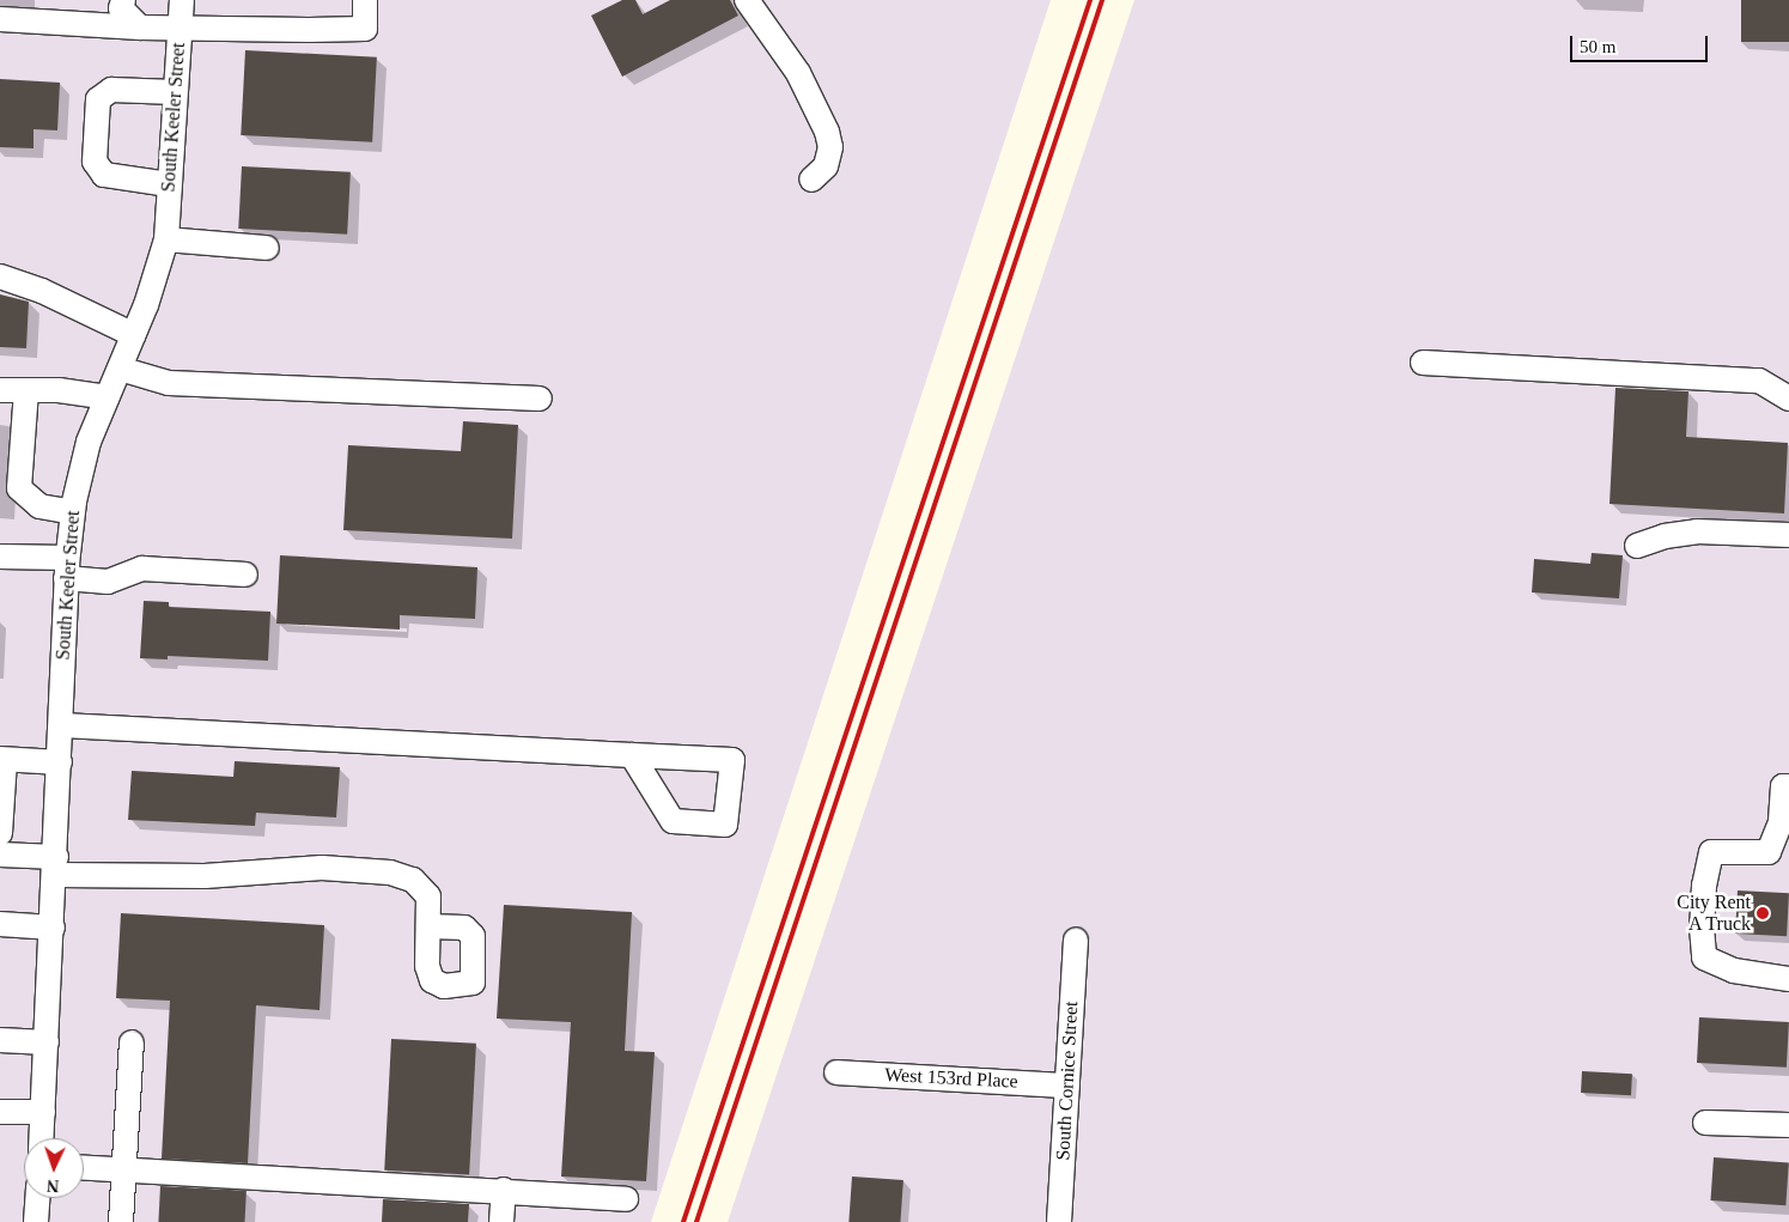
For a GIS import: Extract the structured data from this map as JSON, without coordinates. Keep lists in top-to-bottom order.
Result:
{
  "streets": {
    "street": ["South Keeler Street", "West 153rd Place", "South Cornice Street"]
  },
  "crossings": [
    ["West 153rd Place", "South Cornice Street"]
  ],
  "places": ["City Rent A Truck"],
  "scale_bar": "50 m",
  "north": "bottom"
}
